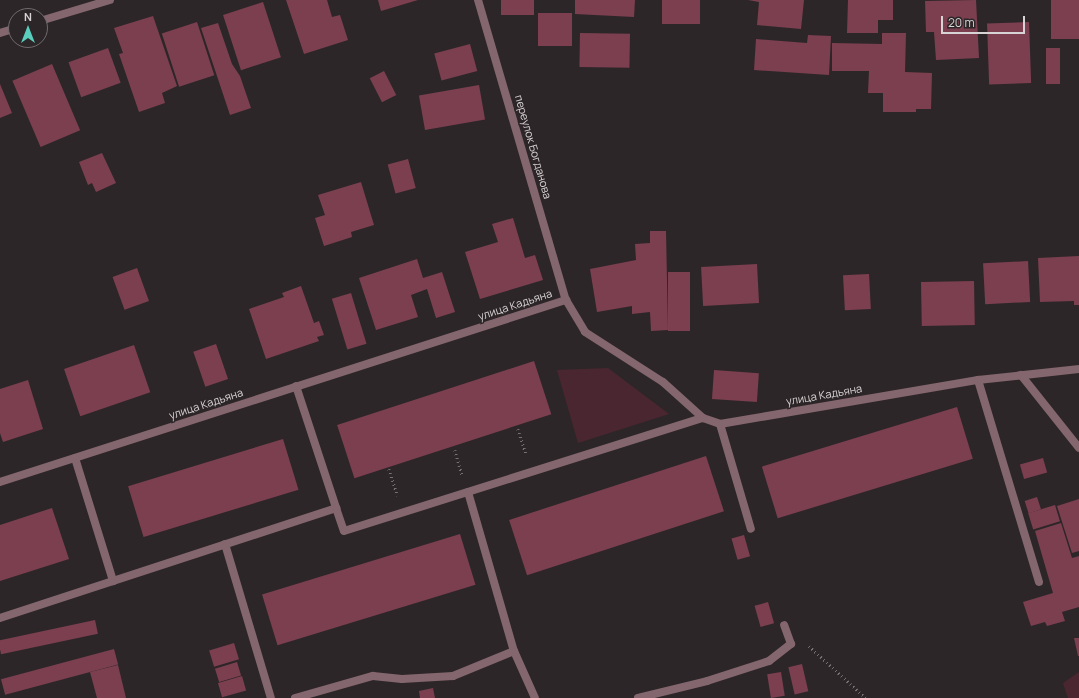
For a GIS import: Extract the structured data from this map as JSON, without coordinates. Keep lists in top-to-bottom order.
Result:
{
  "streets": {
    "street": ["переулок Богданова", "улица Кадьяна"]
  },
  "crossings": [
    ["переулок Богданова", "улица Кадьяна"]
  ],
  "scale_bar": "20 m",
  "north": "top"
}
